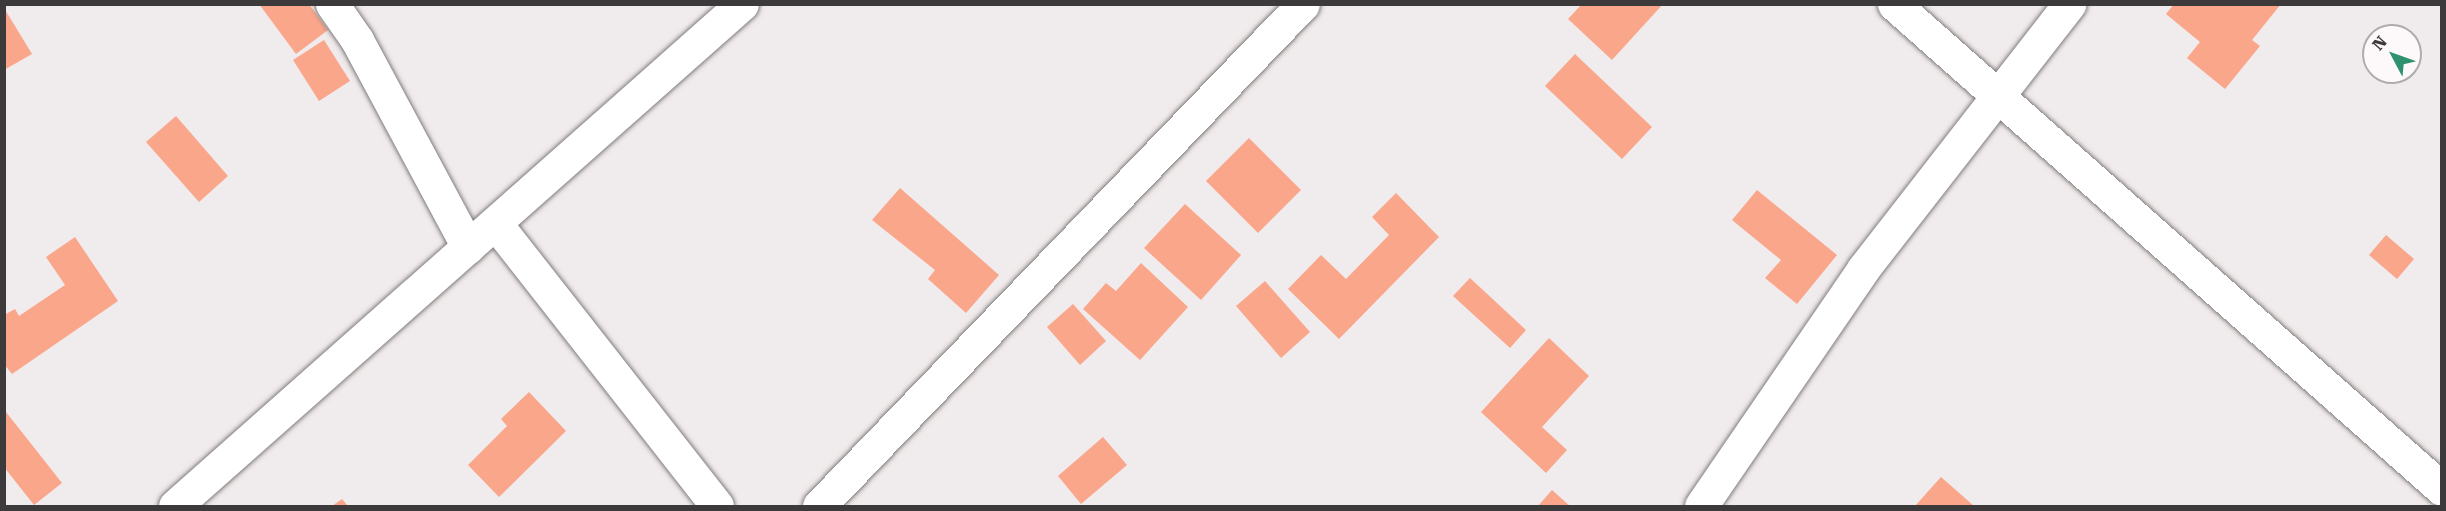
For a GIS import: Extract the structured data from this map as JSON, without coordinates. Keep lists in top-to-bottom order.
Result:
{
  "north": "top left"
}
